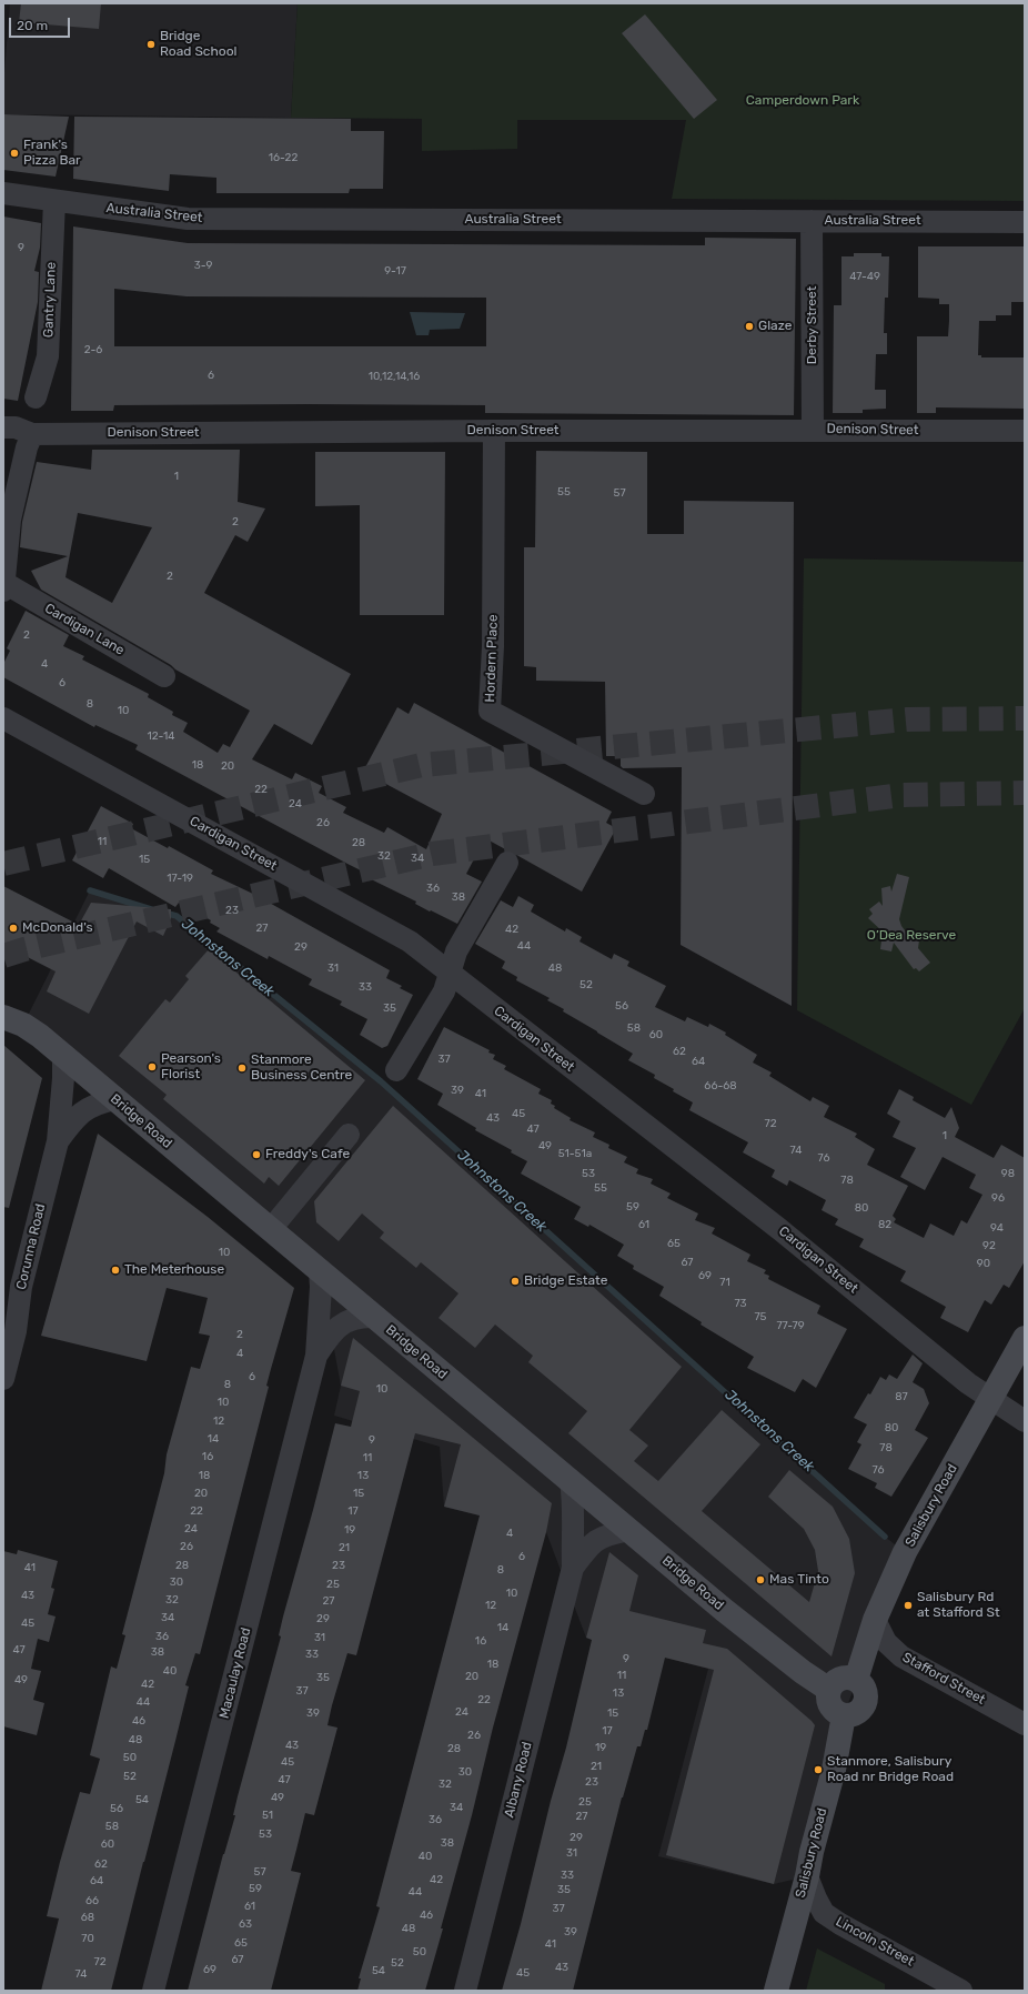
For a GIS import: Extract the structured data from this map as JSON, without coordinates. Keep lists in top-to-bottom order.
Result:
{
  "streets": {
    "main road": ["Bridge Road", "Salisbury Road"],
    "street": [
      "Australia Street",
      "Gantry Lane",
      "Derby Street",
      "Denison Street",
      "Cardigan Lane",
      "Hordern Place",
      "Cardigan Street",
      "Corunna Road",
      "Macaulay Road",
      "Stafford Street",
      "Albany Road",
      "Lincoln Street"
    ]
  },
  "crossings": [
    ["Australia Street", "Gantry Lane"],
    ["Australia Street", "Derby Street"],
    ["Derby Street", "Denison Street"],
    ["Denison Street", "Hordern Place"],
    ["Cardigan Street", "Salisbury Road"],
    ["Bridge Road", "Corunna Road"],
    ["Bridge Road", "Salisbury Road"],
    ["Bridge Road", "Macaulay Road"],
    ["Bridge Road", "Albany Road"],
    ["Salisbury Road", "Stafford Street"],
    ["Salisbury Road", "Lincoln Street"]
  ],
  "water": ["Johnstons Creek"],
  "parks": ["Camperdown Park", "O’Dea Reserve"],
  "places": [
    "Bridge Road School",
    "Frank's Pizza Bar",
    "Glaze",
    "McDonald's",
    "Pearson's Florist",
    "Stanmore Business Centre",
    "Freddy's Cafe",
    "The Meterhouse",
    "Bridge Estate",
    "Mas Tinto",
    "Salisbury Rd at Stafford St",
    "Stanmore, Salisbury Road nr Bridge Road"
  ],
  "house_numbers": [
    "16-22",
    "9",
    "3-9",
    "9-17",
    "47-49",
    "2-6",
    "6",
    "10,12,14,16",
    "1",
    "55",
    "57",
    "2",
    "2",
    "2",
    "4",
    "6",
    "8",
    "10",
    "12-14",
    "18",
    "20",
    "22",
    "24",
    "26",
    "11",
    "28",
    "32",
    "34",
    "15",
    "17-19",
    "36",
    "38",
    "23",
    "27",
    "42",
    "44",
    "29",
    "31",
    "48",
    "52",
    "33",
    "56",
    "35",
    "58",
    "60",
    "62",
    "37",
    "64",
    "66-68",
    "39",
    "41",
    "45",
    "43",
    "72",
    "47",
    "1",
    "49",
    "74",
    "51-51a",
    "76",
    "53",
    "98",
    "78",
    "55",
    "96",
    "59",
    "80",
    "61",
    "82",
    "94",
    "65",
    "92",
    "10",
    "67",
    "90",
    "69",
    "71",
    "73",
    "75",
    "77-79",
    "2",
    "4",
    "6",
    "8",
    "10",
    "87",
    "10",
    "12",
    "80",
    "14",
    "9",
    "78",
    "16",
    "11",
    "76",
    "18",
    "13",
    "20",
    "15",
    "22",
    "17",
    "24",
    "19",
    "4",
    "26",
    "21",
    "6",
    "28",
    "23",
    "41",
    "8",
    "30",
    "25",
    "10",
    "43",
    "32",
    "27",
    "12",
    "34",
    "29",
    "45",
    "14",
    "36",
    "31",
    "16",
    "47",
    "38",
    "33",
    "9",
    "18",
    "40",
    "11",
    "20",
    "35",
    "49",
    "42",
    "37",
    "13",
    "22",
    "44",
    "24",
    "39",
    "15",
    "46",
    "17",
    "26",
    "48",
    "43",
    "19",
    "28",
    "50",
    "45",
    "21",
    "30",
    "52",
    "47",
    "23",
    "32",
    "49",
    "54",
    "25",
    "34",
    "56",
    "51",
    "27",
    "36",
    "58",
    "53",
    "29",
    "38",
    "60",
    "31",
    "40",
    "62",
    "57",
    "33",
    "42",
    "64",
    "59",
    "35",
    "44",
    "66",
    "61",
    "37",
    "46",
    "68",
    "63",
    "48",
    "39",
    "70",
    "65",
    "41",
    "50",
    "67",
    "72",
    "52",
    "43",
    "69",
    "54",
    "45",
    "74"
  ],
  "scale_bar": "20 m"
}
